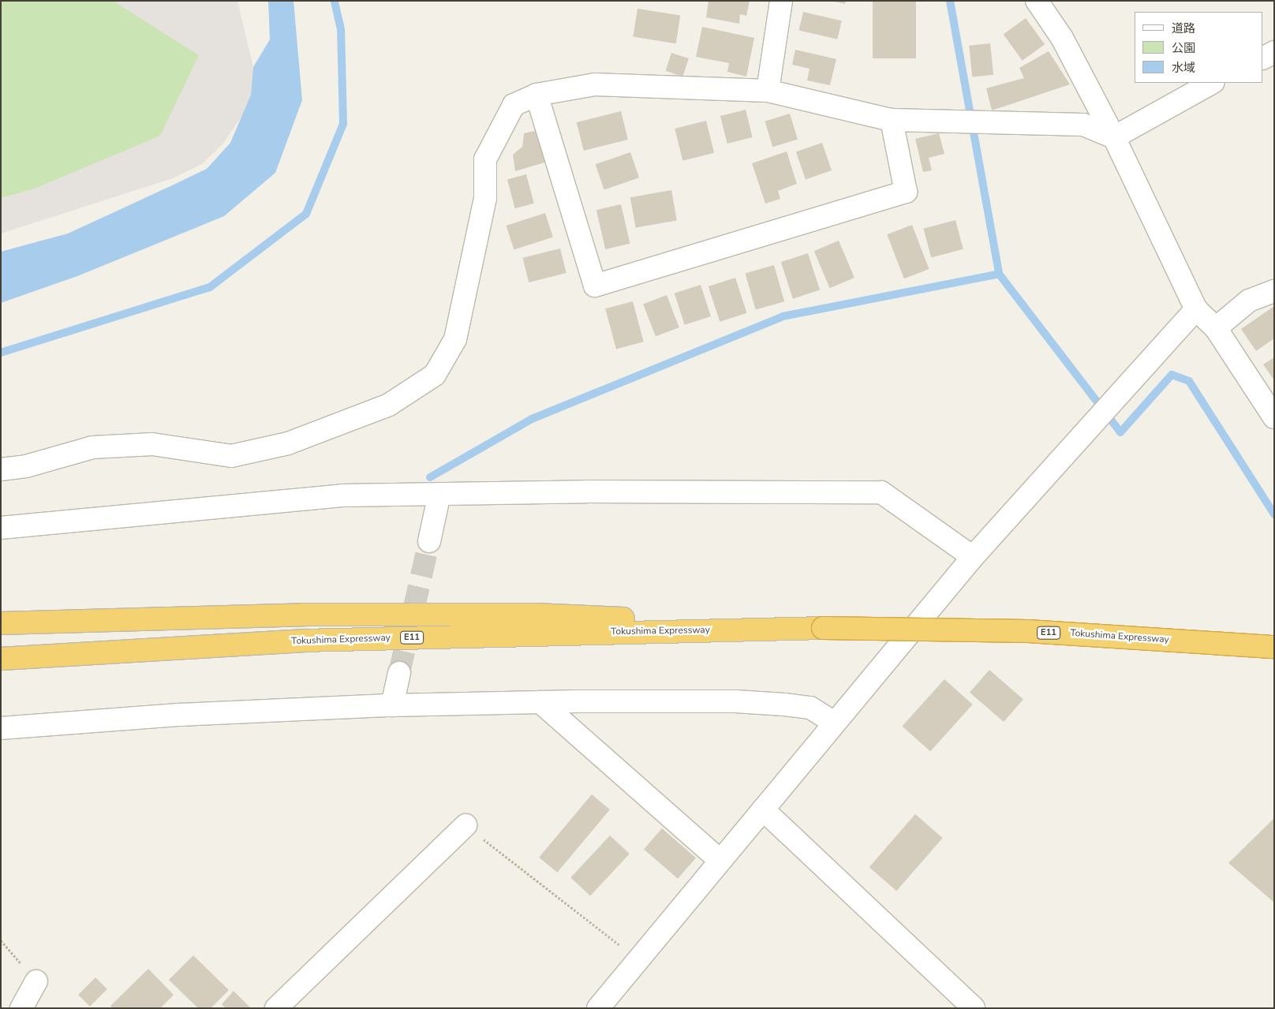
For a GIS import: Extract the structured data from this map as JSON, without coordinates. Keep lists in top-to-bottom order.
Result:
{
  "streets": {
    "highway": ["Tokushima Expressway", "E11"]
  },
  "legend": ["道路", "公園", "水域"]
}
